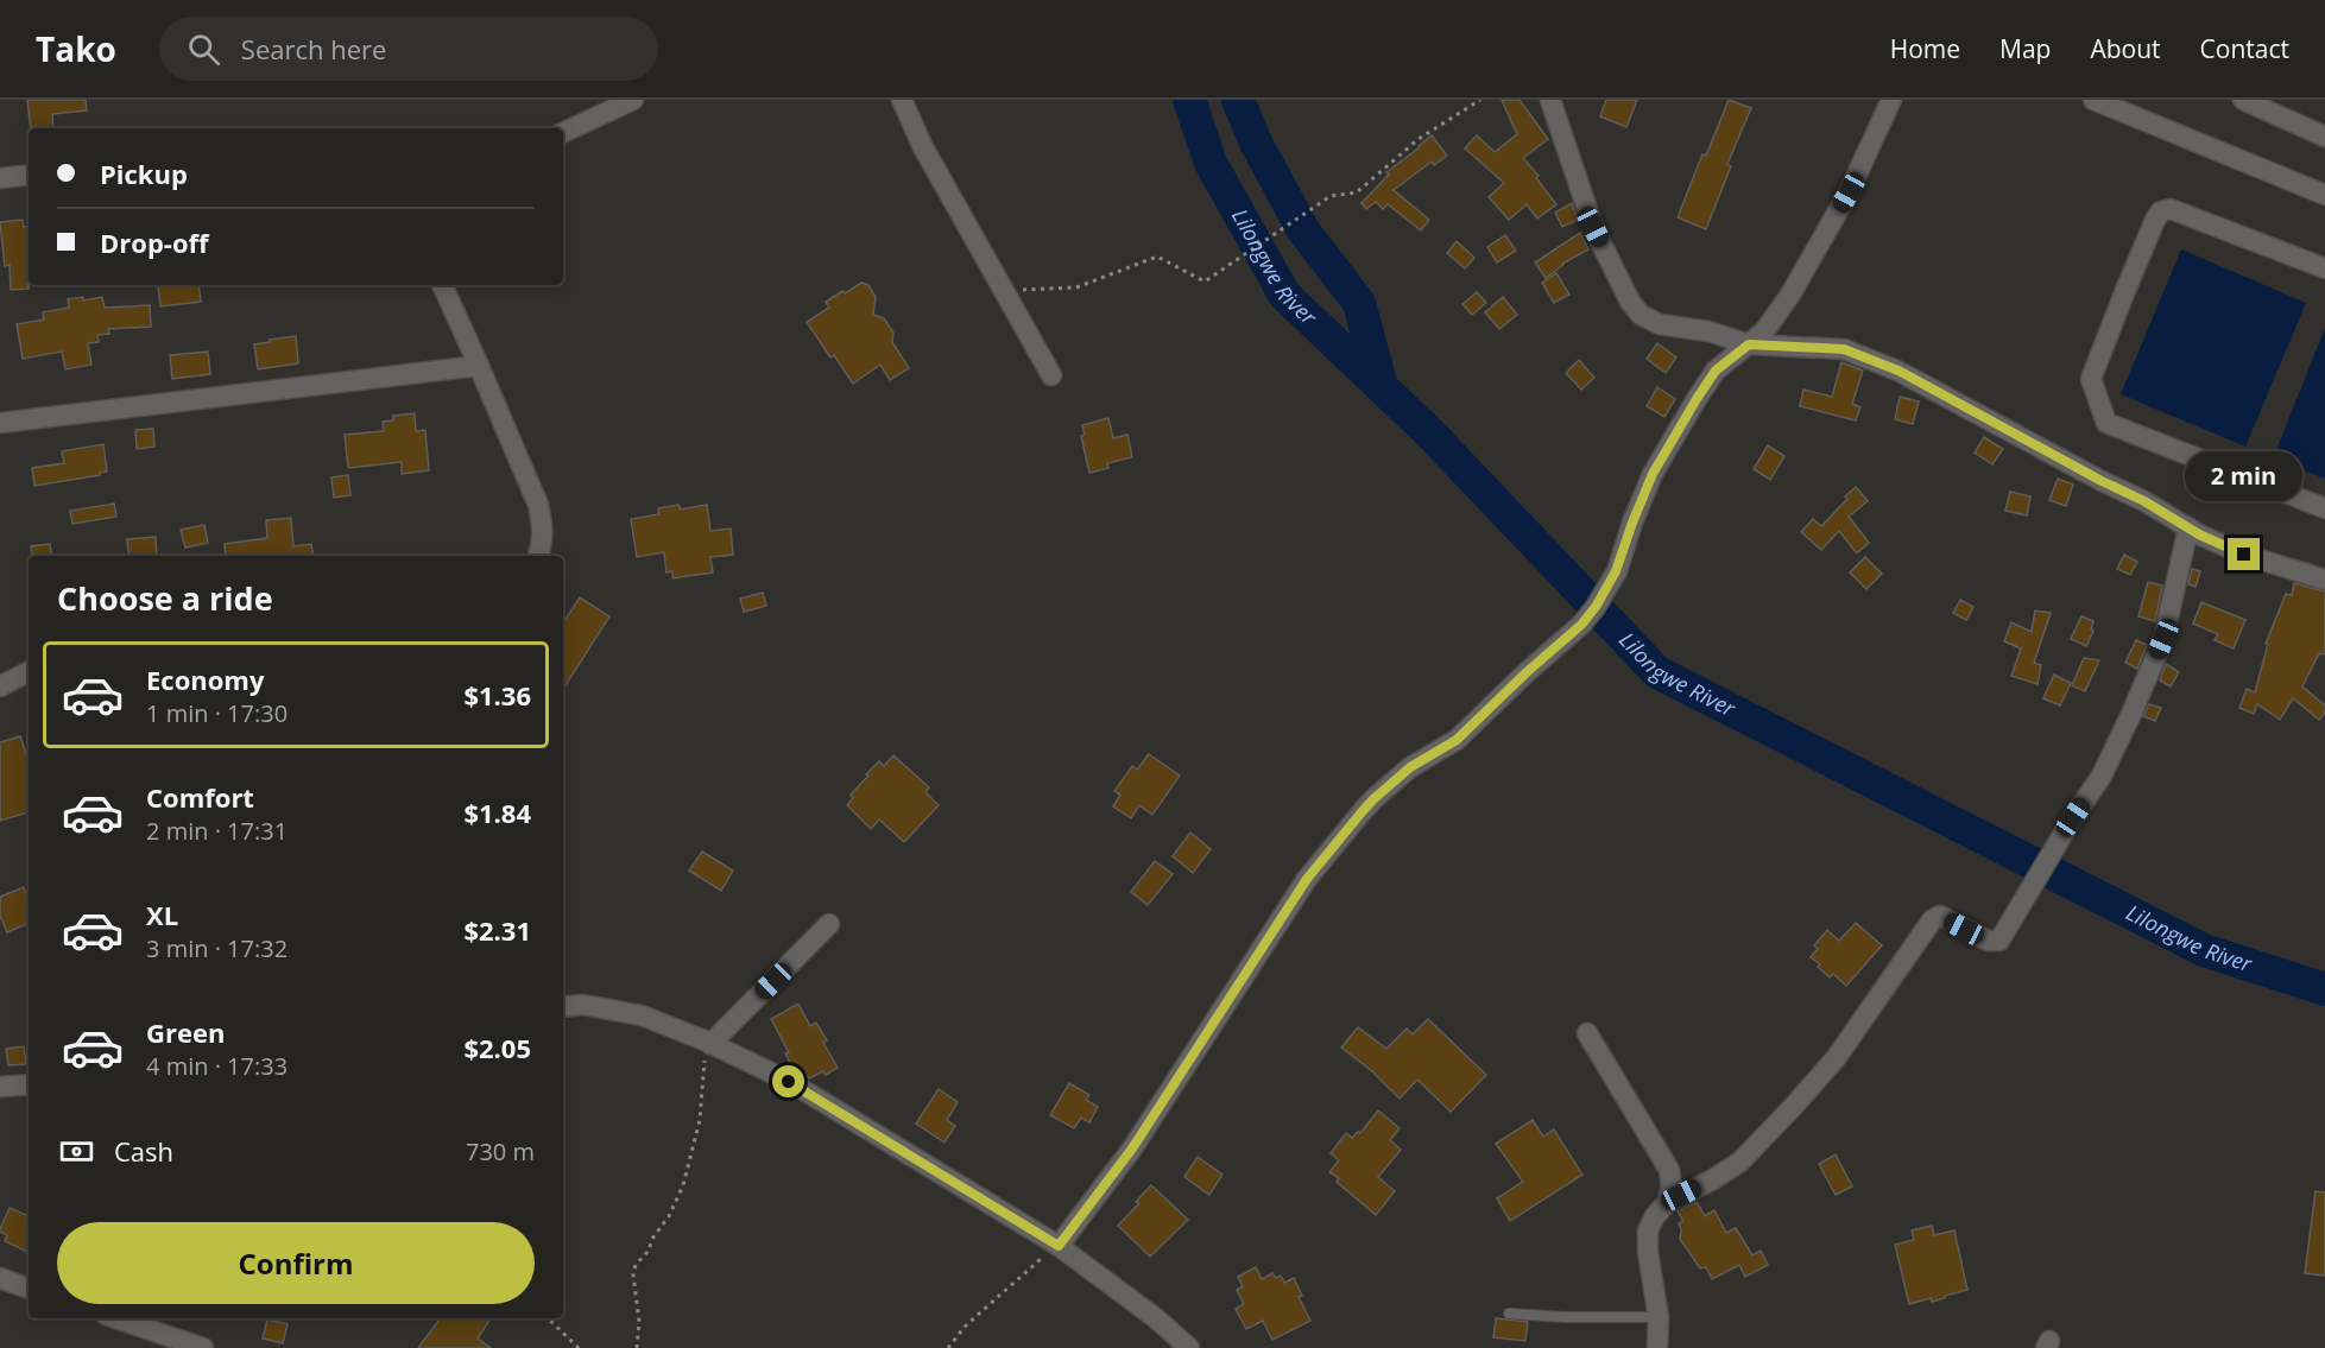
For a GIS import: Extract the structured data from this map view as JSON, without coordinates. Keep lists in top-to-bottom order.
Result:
{
  "water": ["Lilongwe River"],
  "page": {
    "header": "Tako",
    "search": "Search here",
    "nav": [
      "Home",
      "Map",
      "About",
      "Contact"
    ],
    "banner": ["Pickup", "Drop-off"],
    "bubble": "2 min",
    "heading": "Choose a ride",
    "list": [
      {
        "name": "Economy",
        "note": "1 min · 17:30",
        "value": "$1.36"
      },
      {
        "name": "Comfort",
        "note": "2 min · 17:31",
        "value": "$1.84"
      },
      {
        "name": "XL",
        "note": "3 min · 17:32",
        "value": "$2.31"
      },
      {
        "name": "Green",
        "note": "4 min · 17:33",
        "value": "$2.05"
      }
    ],
    "pay": ["Cash", "730 m"],
    "buttons": "Confirm"
  }
}
